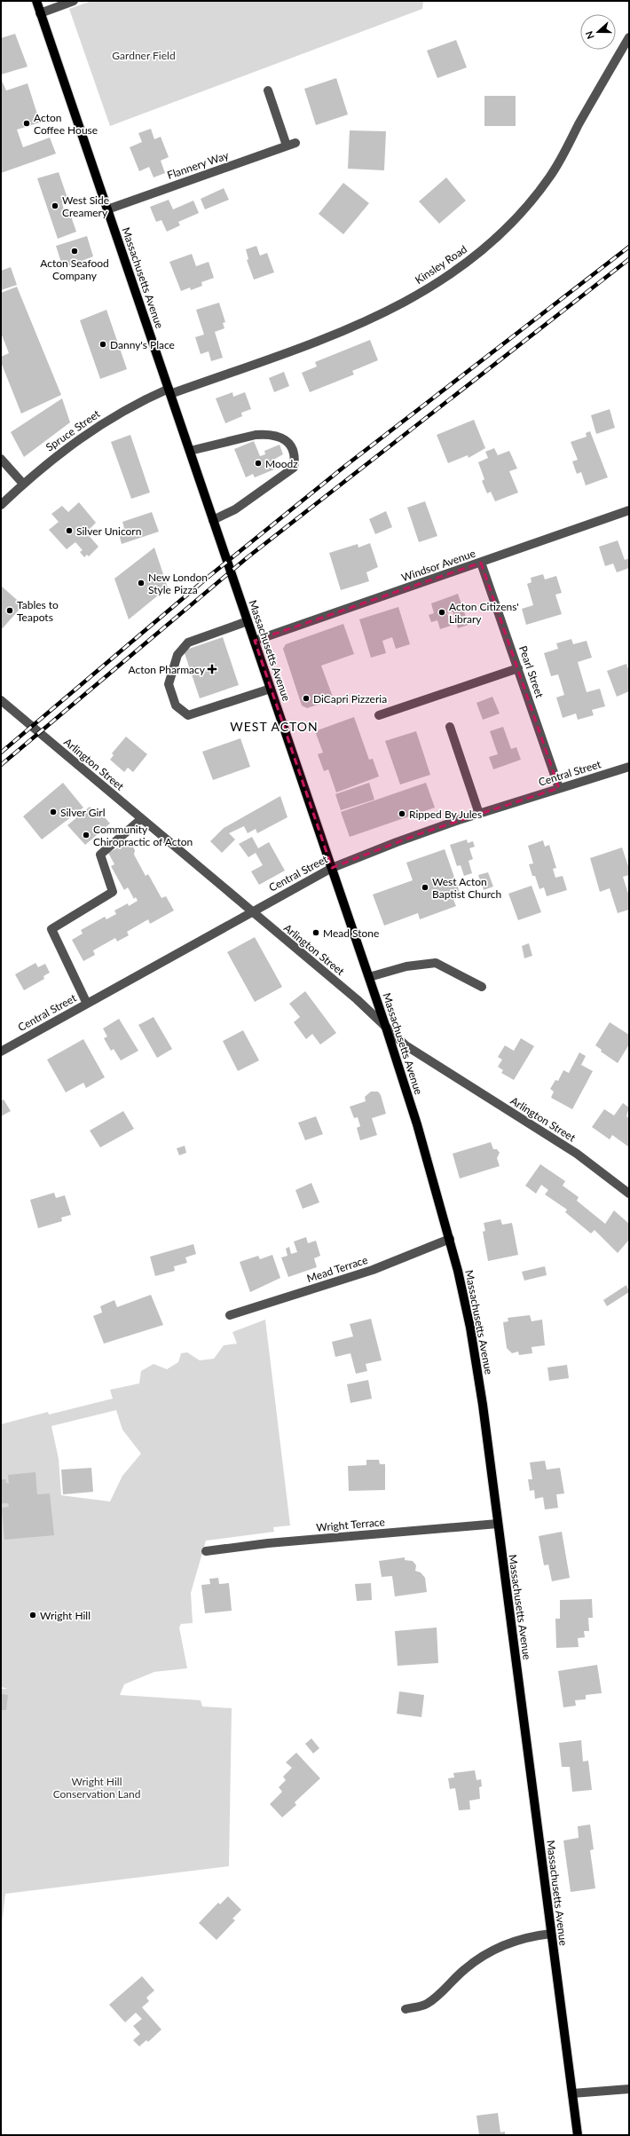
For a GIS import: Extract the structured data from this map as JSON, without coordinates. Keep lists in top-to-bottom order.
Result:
{
  "streets": {
    "main road": ["Massachusetts Avenue"],
    "street": [
      "Flannery Way",
      "Kinsley Road",
      "Spruce Street",
      "Windsor Avenue",
      "Pearl Street",
      "Arlington Street",
      "Central Street",
      "Mead Terrace",
      "Wright Terrace"
    ]
  },
  "crossings": [
    ["Flannery Way", "Massachusetts Avenue"],
    ["Kinsley Road", "Massachusetts Avenue"],
    ["Kinsley Road", "Spruce Street"],
    ["Massachusetts Avenue", "Spruce Street"],
    ["Massachusetts Avenue", "Windsor Avenue"],
    ["Massachusetts Avenue", "Arlington Street"],
    ["Massachusetts Avenue", "Central Street"],
    ["Massachusetts Avenue", "Mead Terrace"],
    ["Massachusetts Avenue", "Wright Terrace"],
    ["Windsor Avenue", "Pearl Street"],
    ["Pearl Street", "Central Street"],
    ["Arlington Street", "Central Street"]
  ],
  "districts": ["WEST ACTON"],
  "parks": ["Gardner Field", "Wright Hill Conservation Land"],
  "places": {
    "other": [
      "Acton Coffee House",
      "West Side Creamery",
      "Acton Seafood Company",
      "Danny's Place",
      "Moodz",
      "Silver Unicorn",
      "New London Style Pizza",
      "Tables to Teapots",
      "Acton Citizens' Library",
      "DiCapri Pizzeria",
      "Silver Girl",
      "Ripped By Jules",
      "Community Chiropractic of Acton",
      "West Acton Baptist Church",
      "Mead Stone",
      "Wright Hill"
    ],
    "health": ["Acton Pharmacy"]
  },
  "north": "left"
}
